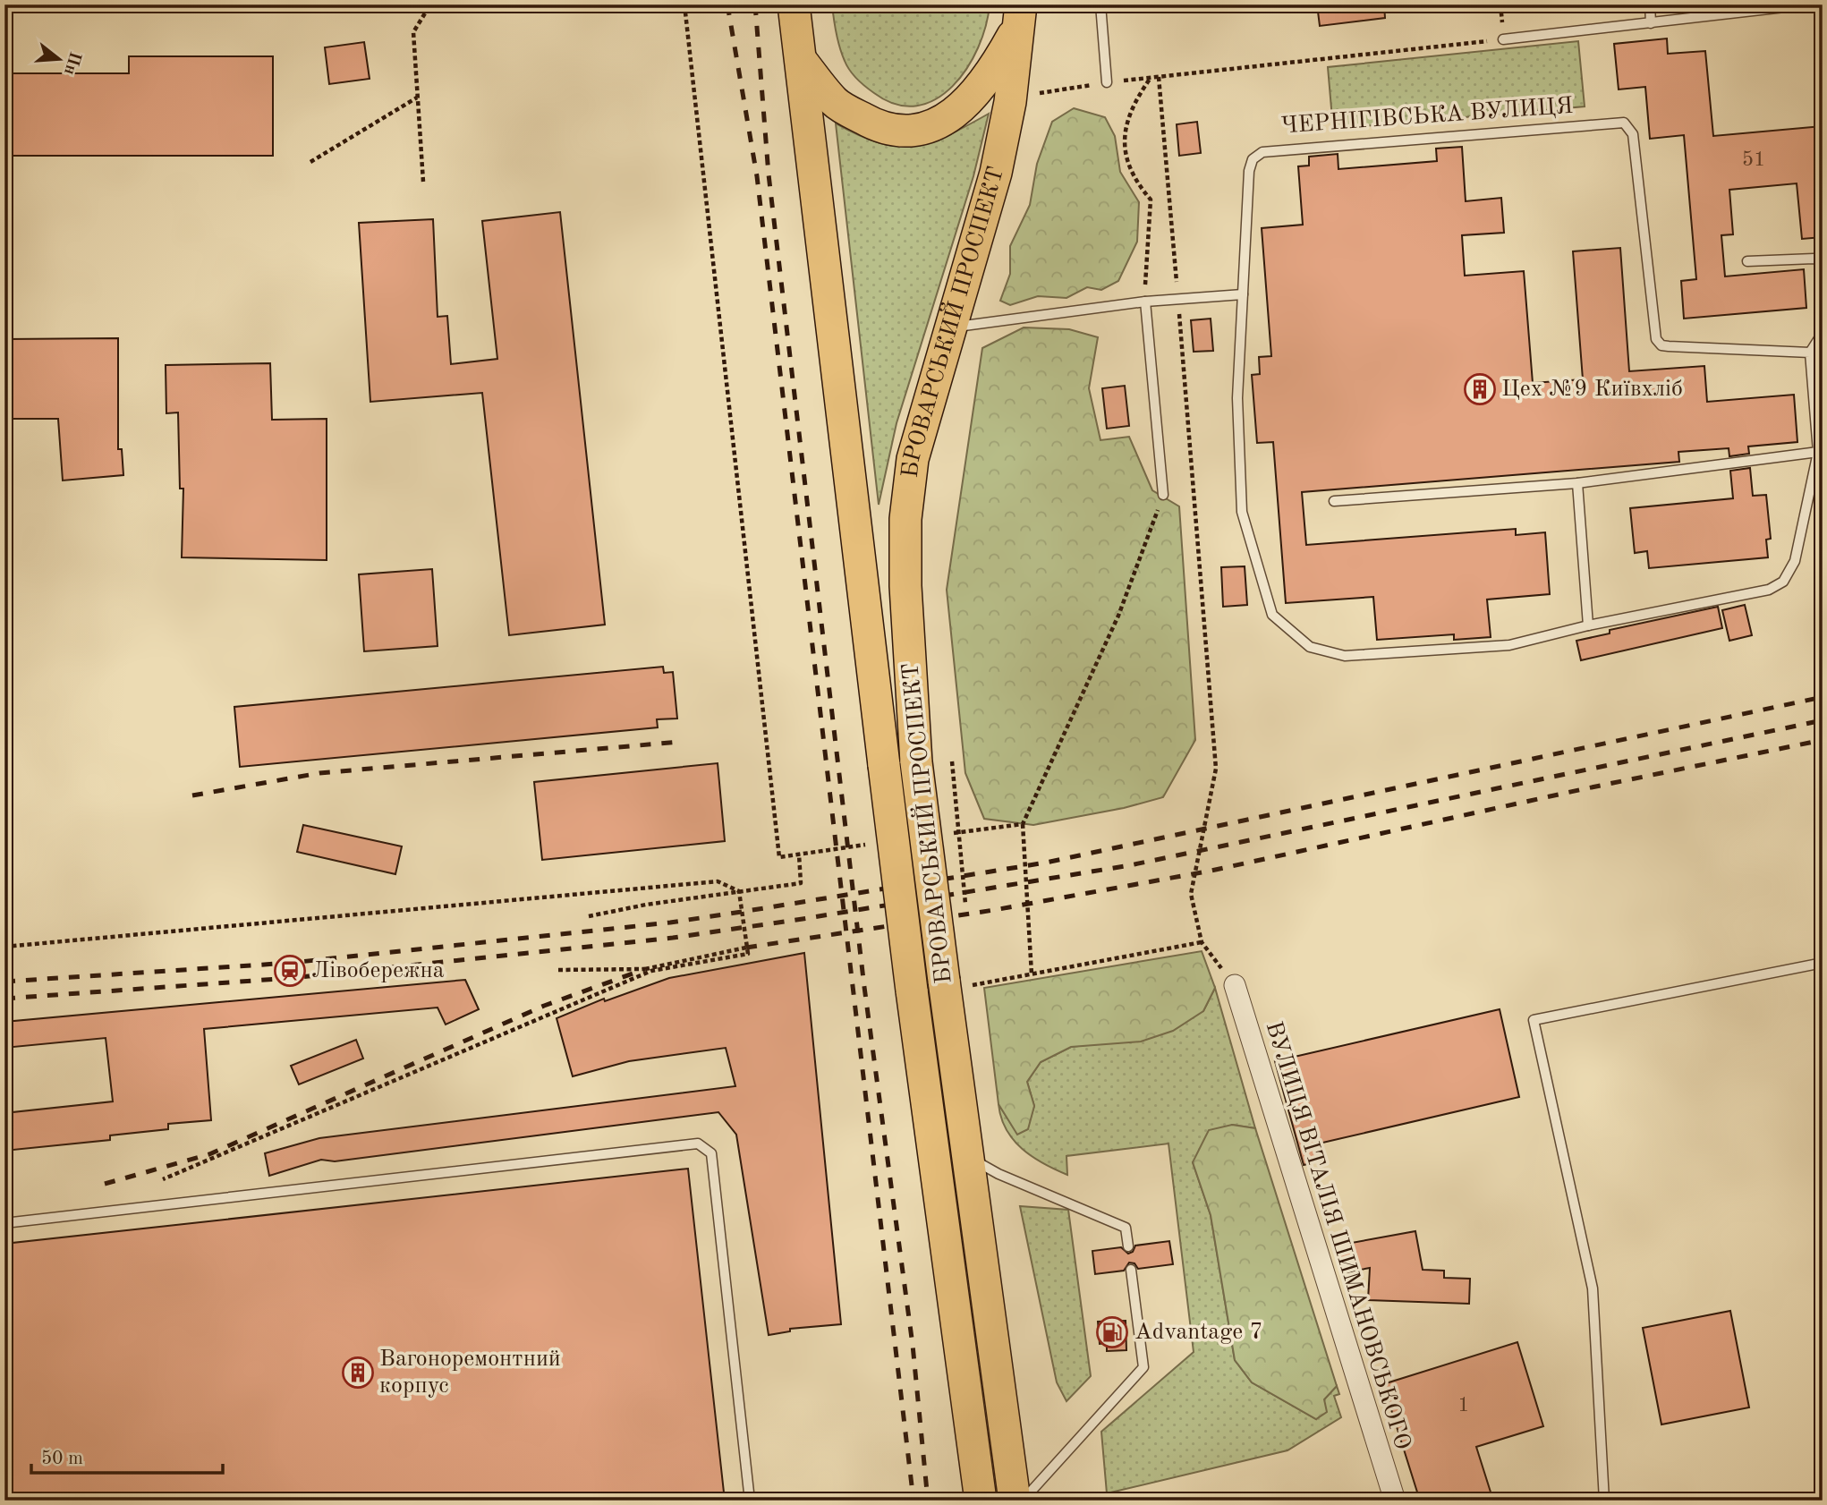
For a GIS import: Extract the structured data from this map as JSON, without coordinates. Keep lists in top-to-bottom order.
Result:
{
  "streets": {
    "main road": ["БРОВАРСЬКИЙ ПРОСПЕКТ"],
    "street": ["ВУЛИЦЯ ВІТАЛІЯ ШИМАНОВСЬКОГО"],
    "lane": ["ЧЕРНІГІВСЬКА ВУЛИЦЯ"]
  },
  "places": {
    "building": ["Цех №9 Київхліб", "Вагоноремонтний корпус"],
    "station": ["Лівобережна"],
    "fuel station": ["Advantage 7"]
  },
  "house_numbers": ["51", "1"],
  "scale_bar": "50 m",
  "north": "right"
}
